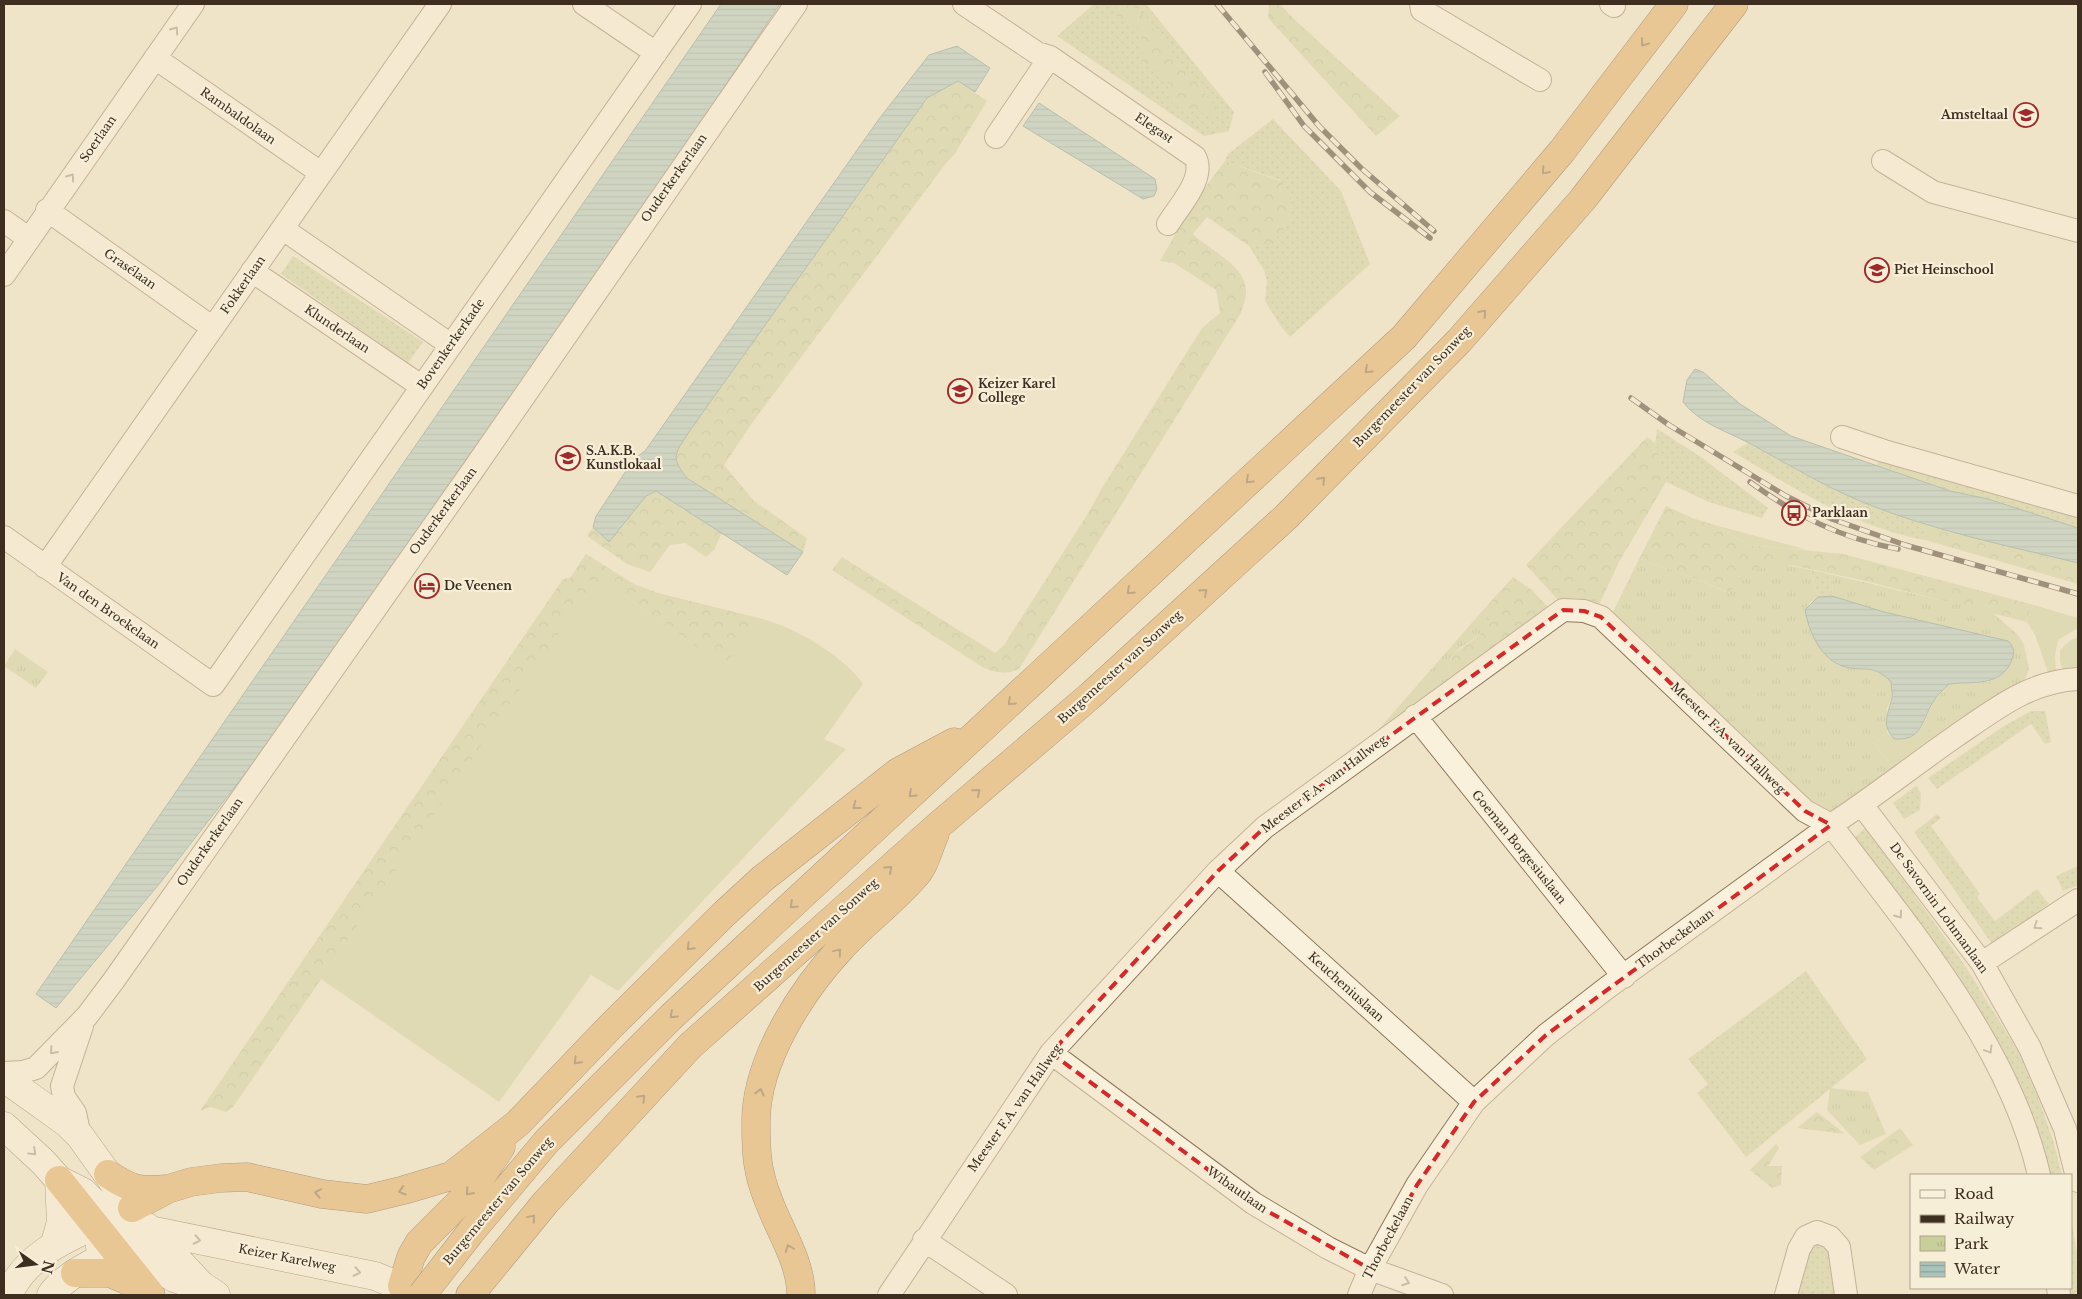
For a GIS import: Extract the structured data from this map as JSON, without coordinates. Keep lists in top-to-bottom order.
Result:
{
  "streets": {
    "highway": ["Burgemeester van Sonweg"],
    "main road": ["Keizer Karelweg"],
    "street": [
      "Rambaldolaan",
      "Elegast",
      "Soerlaan",
      "Ouderkerkerlaan",
      "Grasélaan",
      "Fokkerlaan",
      "Klunderlaan",
      "Bovenkerkerkade",
      "Van den Broekelaan",
      "Meester F.A. van Hallweg",
      "Goeman Borgesiuslaan",
      "De Savornin Lohmanlaan",
      "Thorbeckelaan",
      "Keucheniuslaan",
      "Wibautlaan"
    ]
  },
  "crossings": [
    ["Rambaldolaan", "Soerlaan"],
    ["Rambaldolaan", "Fokkerlaan"],
    ["Soerlaan", "Grasélaan"],
    ["Grasélaan", "Fokkerlaan"],
    ["Fokkerlaan", "Klunderlaan"],
    ["Fokkerlaan", "Van den Broekelaan"],
    ["Klunderlaan", "Bovenkerkerkade"],
    ["Bovenkerkerkade", "Van den Broekelaan"],
    ["Burgemeester van Sonweg", "Keizer Karelweg"],
    ["Meester F.A. van Hallweg", "Goeman Borgesiuslaan"],
    ["Meester F.A. van Hallweg", "Thorbeckelaan"],
    ["Meester F.A. van Hallweg", "Keucheniuslaan"],
    ["Meester F.A. van Hallweg", "Wibautlaan"],
    ["Goeman Borgesiuslaan", "Thorbeckelaan"],
    ["De Savornin Lohmanlaan", "Thorbeckelaan"],
    ["Thorbeckelaan", "Keucheniuslaan"],
    ["Thorbeckelaan", "Wibautlaan"]
  ],
  "one_way": ["Soerlaan"],
  "places": {
    "school or university": [
      "Amsteltaal",
      "Piet Heinschool",
      "Keizer Karel College",
      "S.A.K.B. Kunstlokaal"
    ],
    "bus stop": ["Parklaan"],
    "hotel": ["De Veenen"]
  },
  "legend": [
    "Road",
    "Railway",
    "Park",
    "Water"
  ],
  "north": "right"
}
